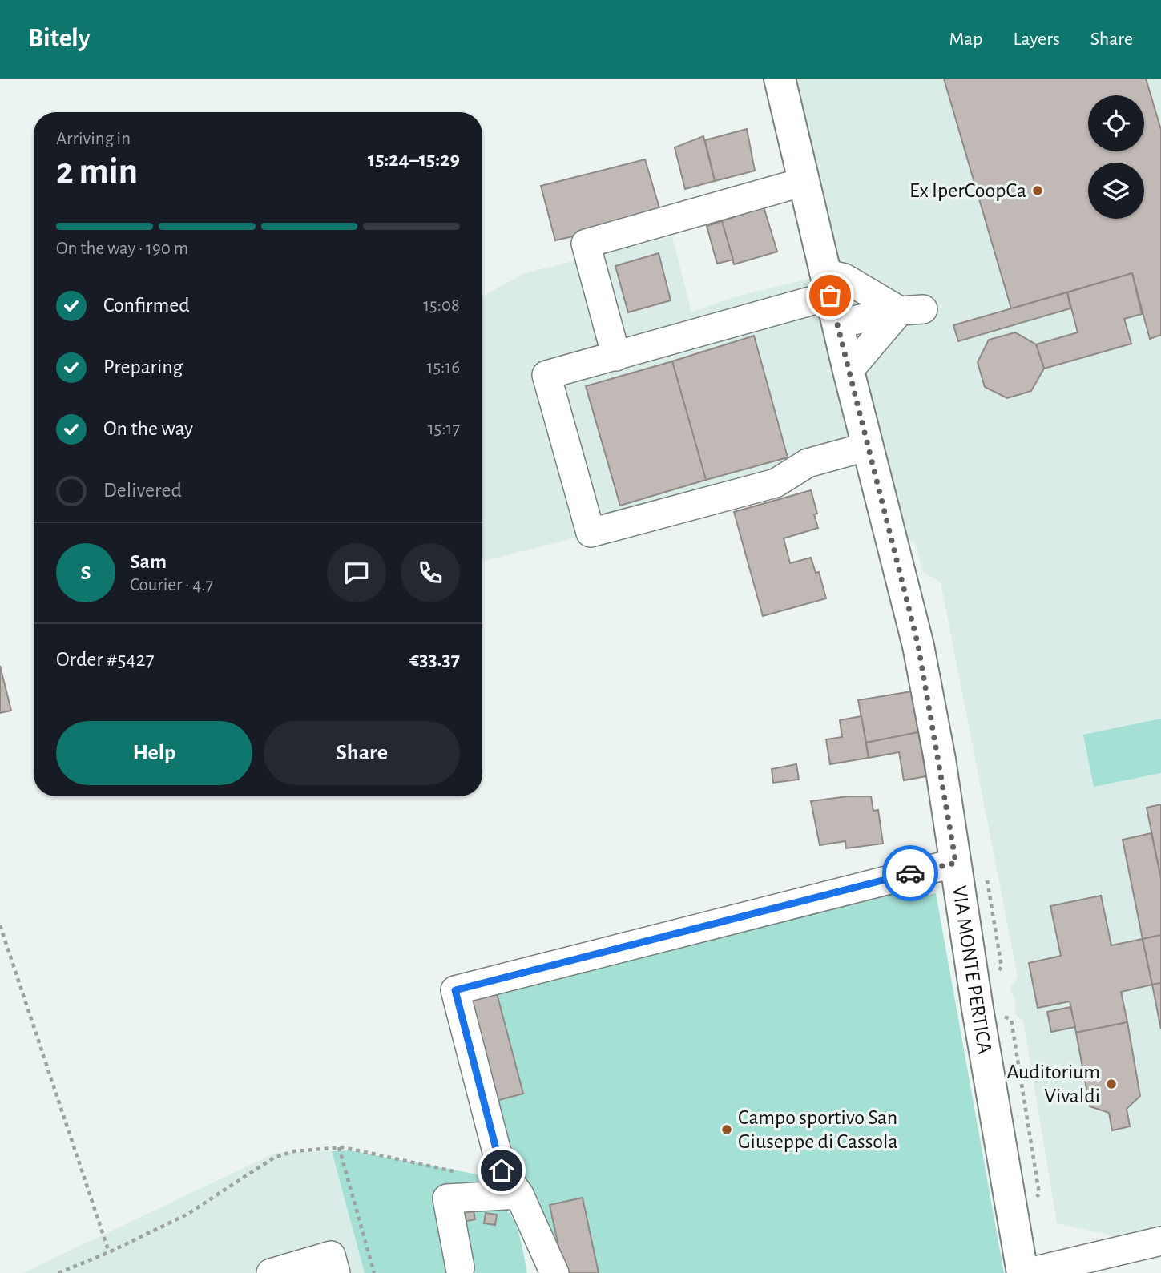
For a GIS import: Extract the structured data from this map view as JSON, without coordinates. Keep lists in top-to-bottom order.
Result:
{
  "streets": {
    "main road": ["VIA MONTE PERTICA"]
  },
  "places": ["Ex IperCoopCa", "Auditorium Vivaldi", "Campo sportivo San Giuseppe di Cassola"],
  "page": {
    "header": "Bitely",
    "nav": ["Map", "Layers", "Share"],
    "heading": ["2 min", "Arriving in", "15:24–15:29"],
    "panel": [
      "Sam",
      "Courier · 4.7",
      "Order #5427",
      "€33.37"
    ],
    "bar": "On the way · 190 m",
    "list": [
      ["Confirmed", "15:08"],
      ["Preparing", "15:16"],
      ["On the way", "15:17"],
      "Delivered"
    ],
    "round": "S",
    "buttons": ["Help", "Share"]
  }
}
